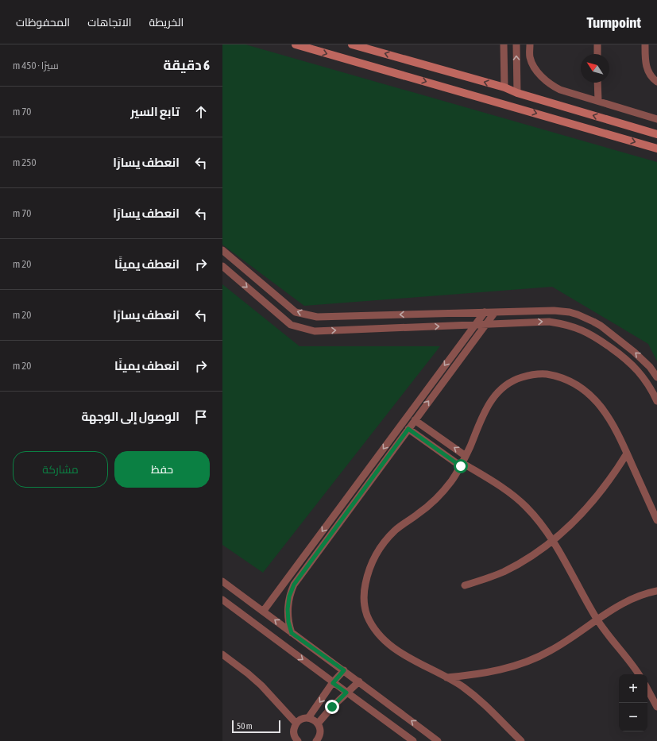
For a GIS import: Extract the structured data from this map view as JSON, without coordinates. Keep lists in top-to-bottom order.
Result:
{
  "scale_bar": "50 m",
  "north": "top left",
  "page": {
    "header": "Turnpoint",
    "nav": ["الخريطة", "الاتجاهات", "المحفوظات"],
    "heading": ["6 دقيقة", "سيرًا · 450 m"],
    "list": [
      ["تابع السير", "70 m"],
      ["انعطف يسارًا", "250 m"],
      ["انعطف يسارًا", "70 m"],
      ["انعطف يمينًا", "20 m"],
      ["انعطف يسارًا", "20 m"],
      ["انعطف يمينًا", "20 m"],
      "الوصول إلى الوجهة"
    ],
    "buttons": ["حفظ", "مشاركة"],
    "map_buttons": ["+", "−"],
    "scale": "50 m"
  }
}
